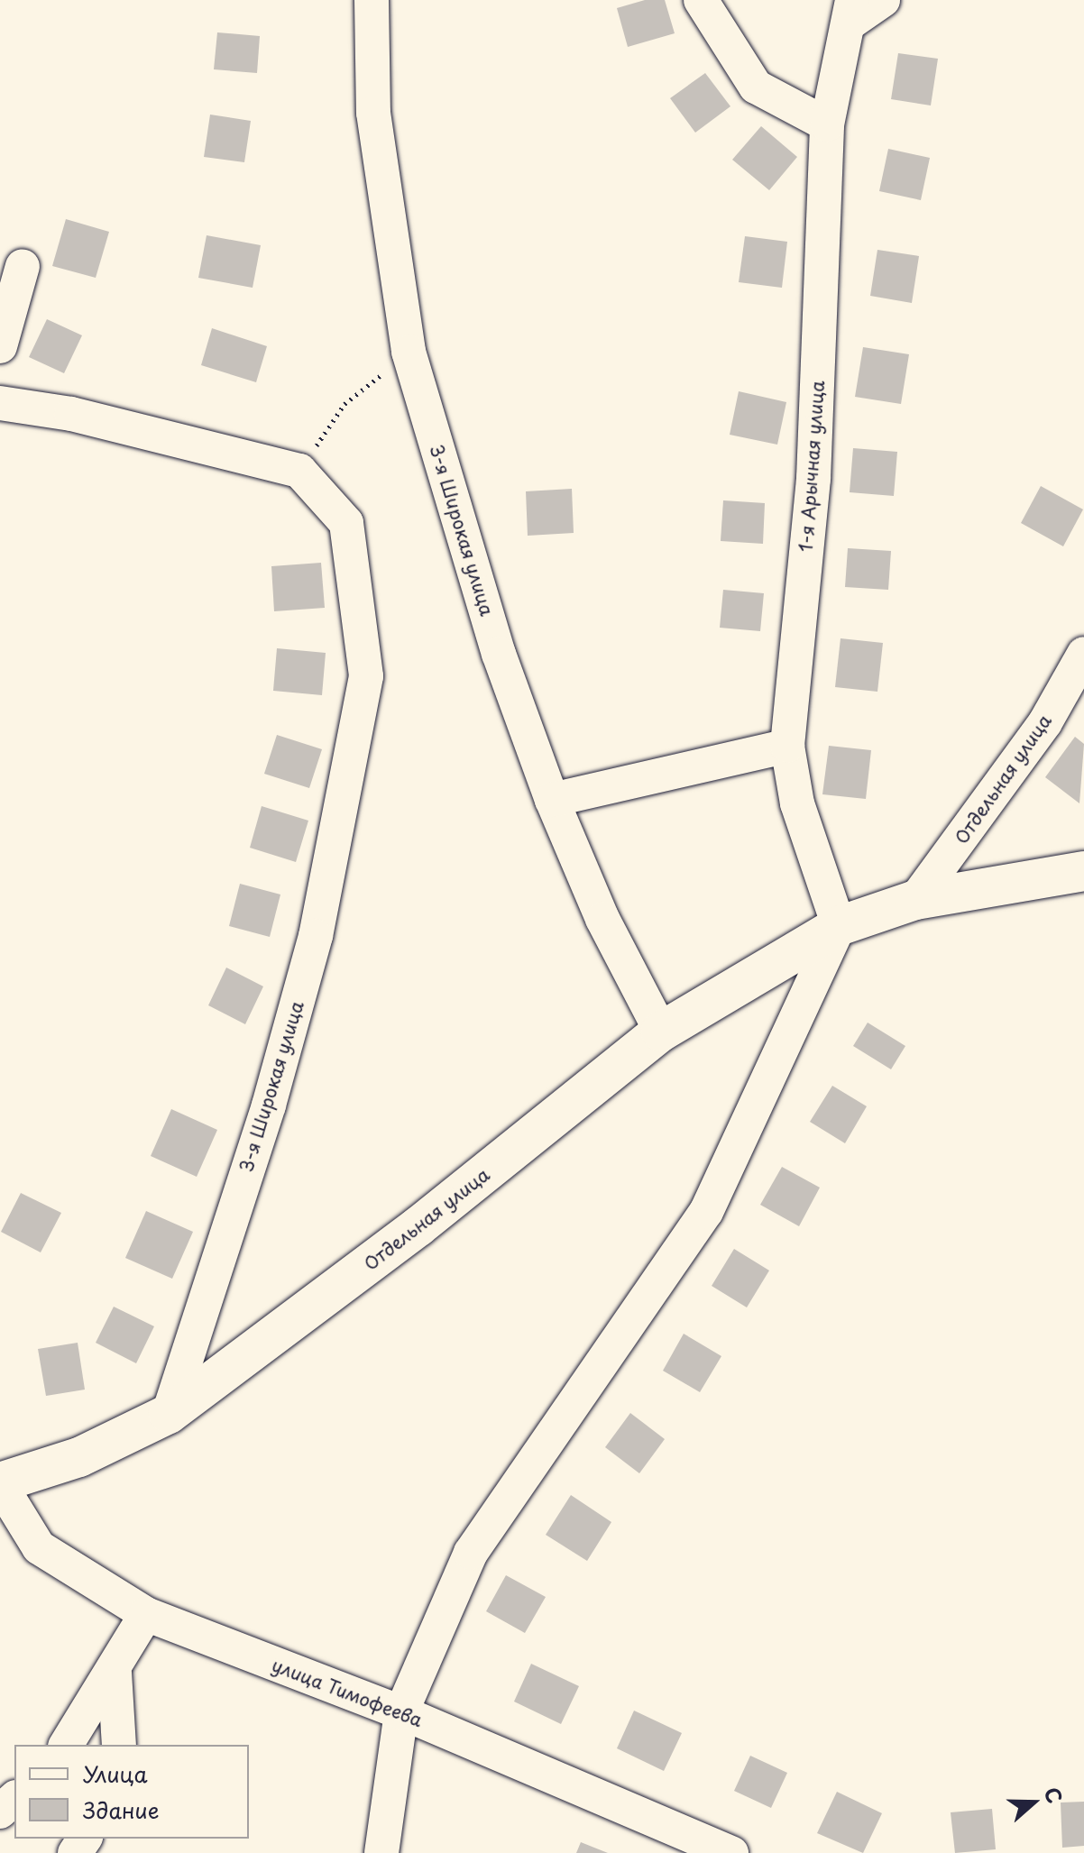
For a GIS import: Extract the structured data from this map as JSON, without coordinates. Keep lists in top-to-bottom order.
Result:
{
  "streets": {
    "main road": ["Отдельная улица"],
    "street": ["1-я Арычная улица", "3-я Широкая улица", "улица Тимофеева"]
  },
  "crossings": [
    ["1-я Арычная улица", "Отдельная улица"],
    ["3-я Широкая улица", "Отдельная улица"],
    ["Отдельная улица", "улица Тимофеева"]
  ],
  "legend": ["Улица", "Здание"],
  "north": "right"
}
